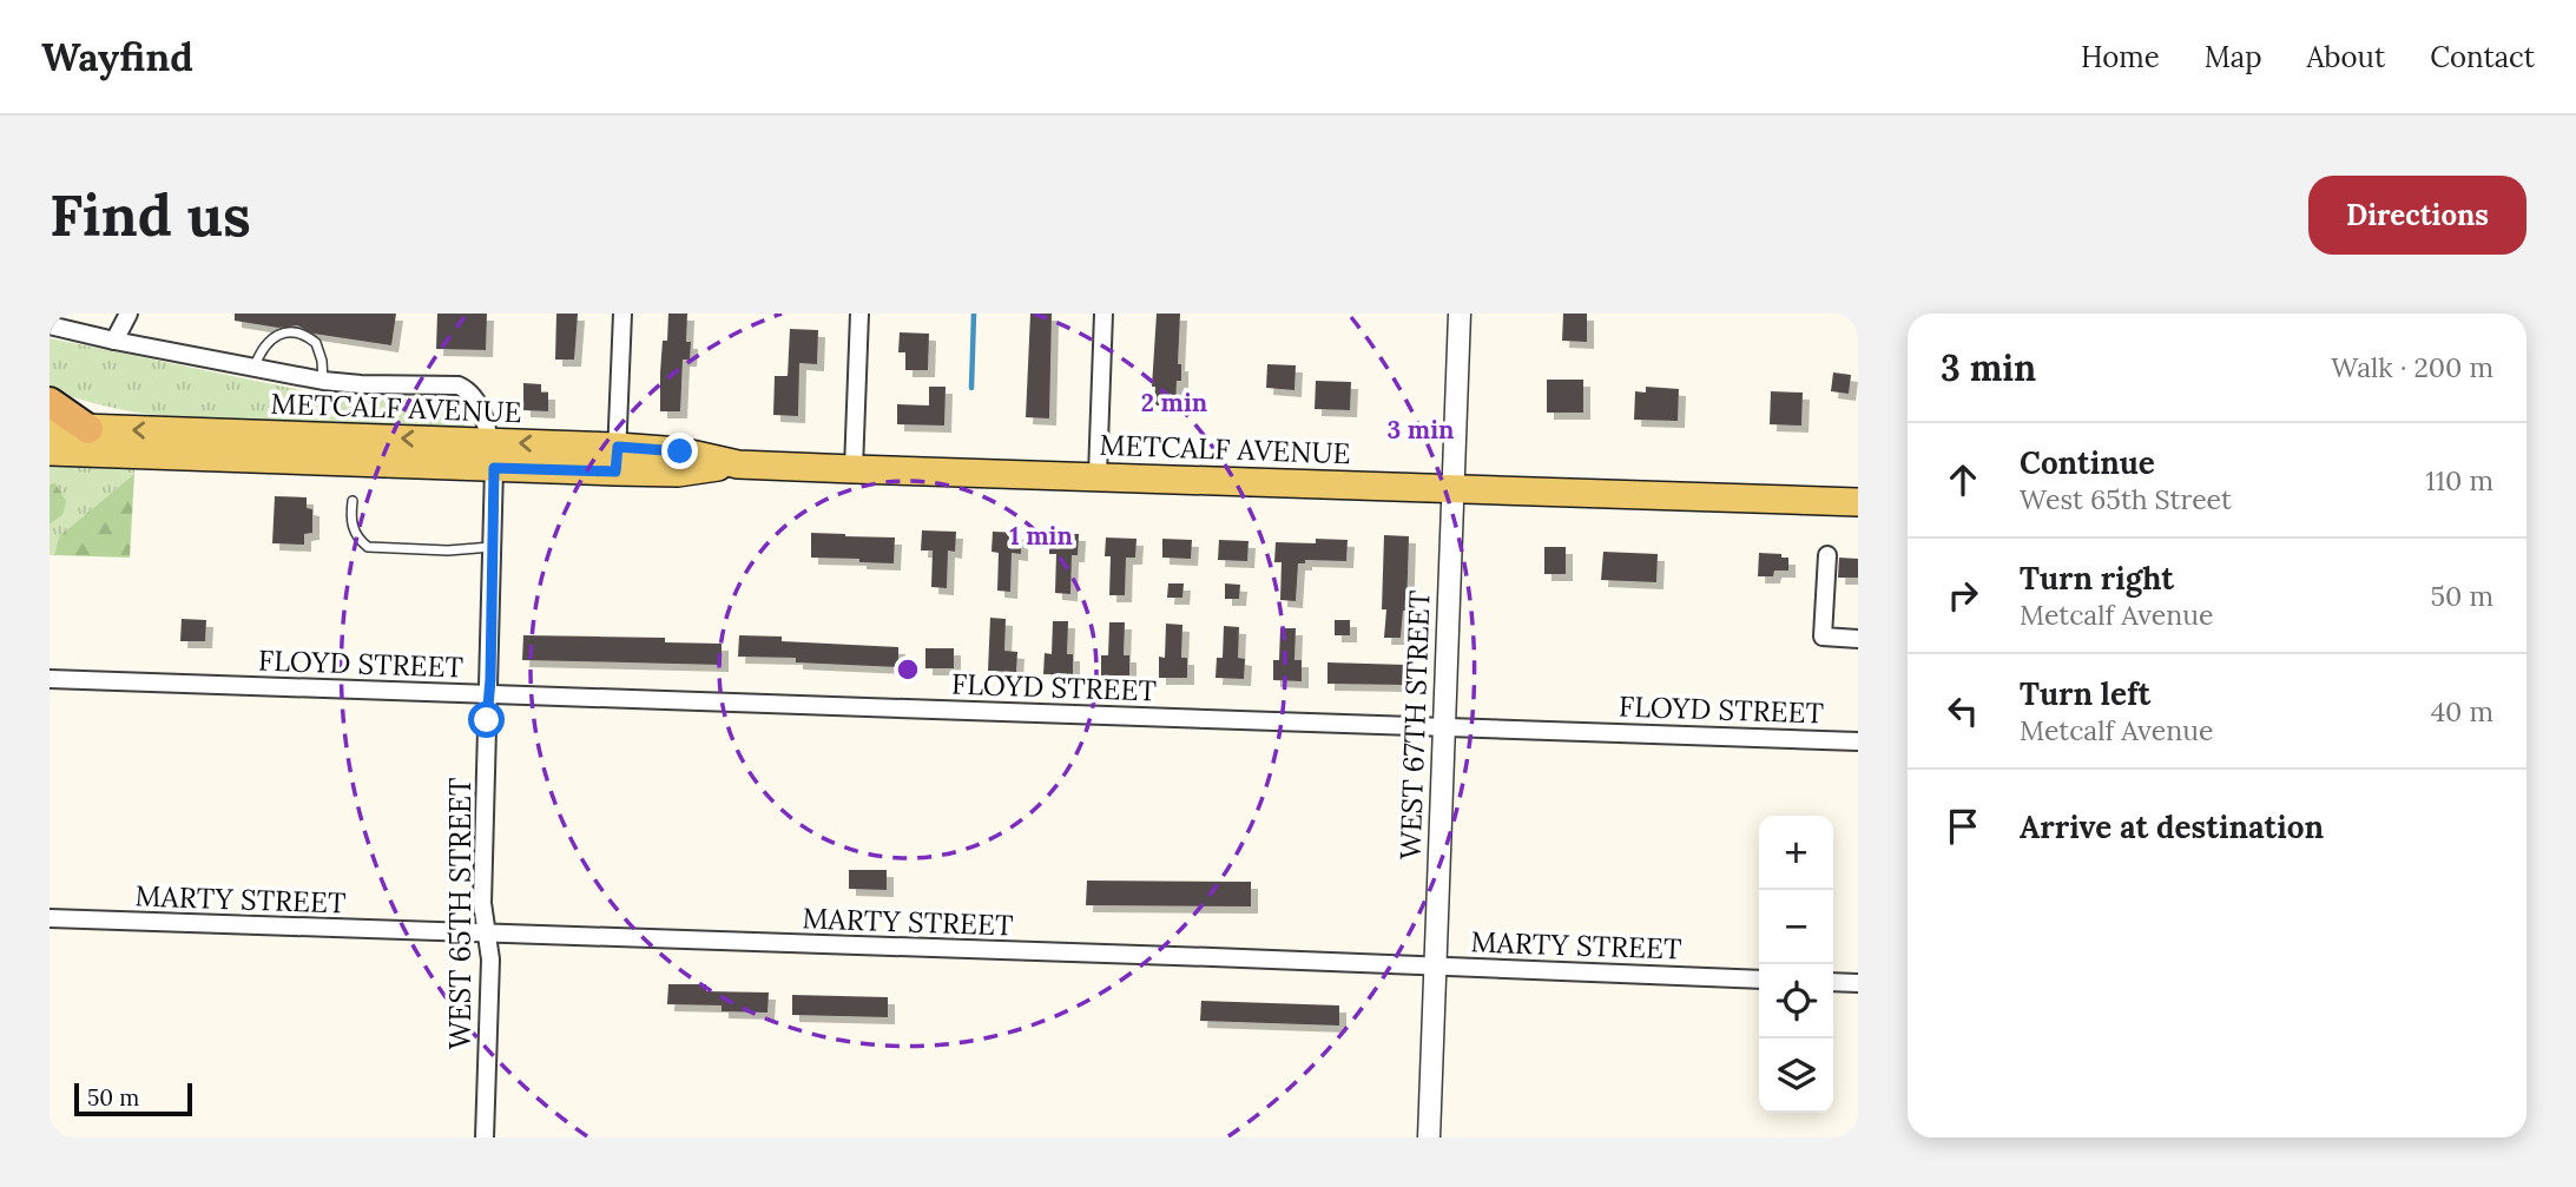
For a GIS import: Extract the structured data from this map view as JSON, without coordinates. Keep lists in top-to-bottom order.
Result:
{
  "streets": {
    "main road": ["METCALF AVENUE"],
    "street": [
      "FLOYD STREET",
      "WEST 67TH STREET",
      "MARTY STREET",
      "WEST 65TH STREET"
    ]
  },
  "crossings": [
    ["METCALF AVENUE", "WEST 67TH STREET"],
    ["METCALF AVENUE", "WEST 65TH STREET"],
    ["FLOYD STREET", "WEST 67TH STREET"],
    ["FLOYD STREET", "WEST 65TH STREET"],
    ["WEST 67TH STREET", "MARTY STREET"],
    ["MARTY STREET", "WEST 65TH STREET"]
  ],
  "scale_bar": "50 m",
  "page": {
    "header": "Wayfind",
    "nav": [
      "Home",
      "Map",
      "About",
      "Contact"
    ],
    "buttons": "Directions",
    "title": "Find us",
    "heading": ["3 min", "Walk · 200 m"],
    "list": [
      ["Continue", "West 65th Street", "110 m"],
      ["Turn right", "Metcalf Avenue", "50 m"],
      ["Turn left", "Metcalf Avenue", "40 m"],
      "Arrive at destination"
    ],
    "map_buttons": ["+", "−"],
    "scale": "50 m"
  },
  "rings": ["2 min", "3 min", "1 min"]
}
